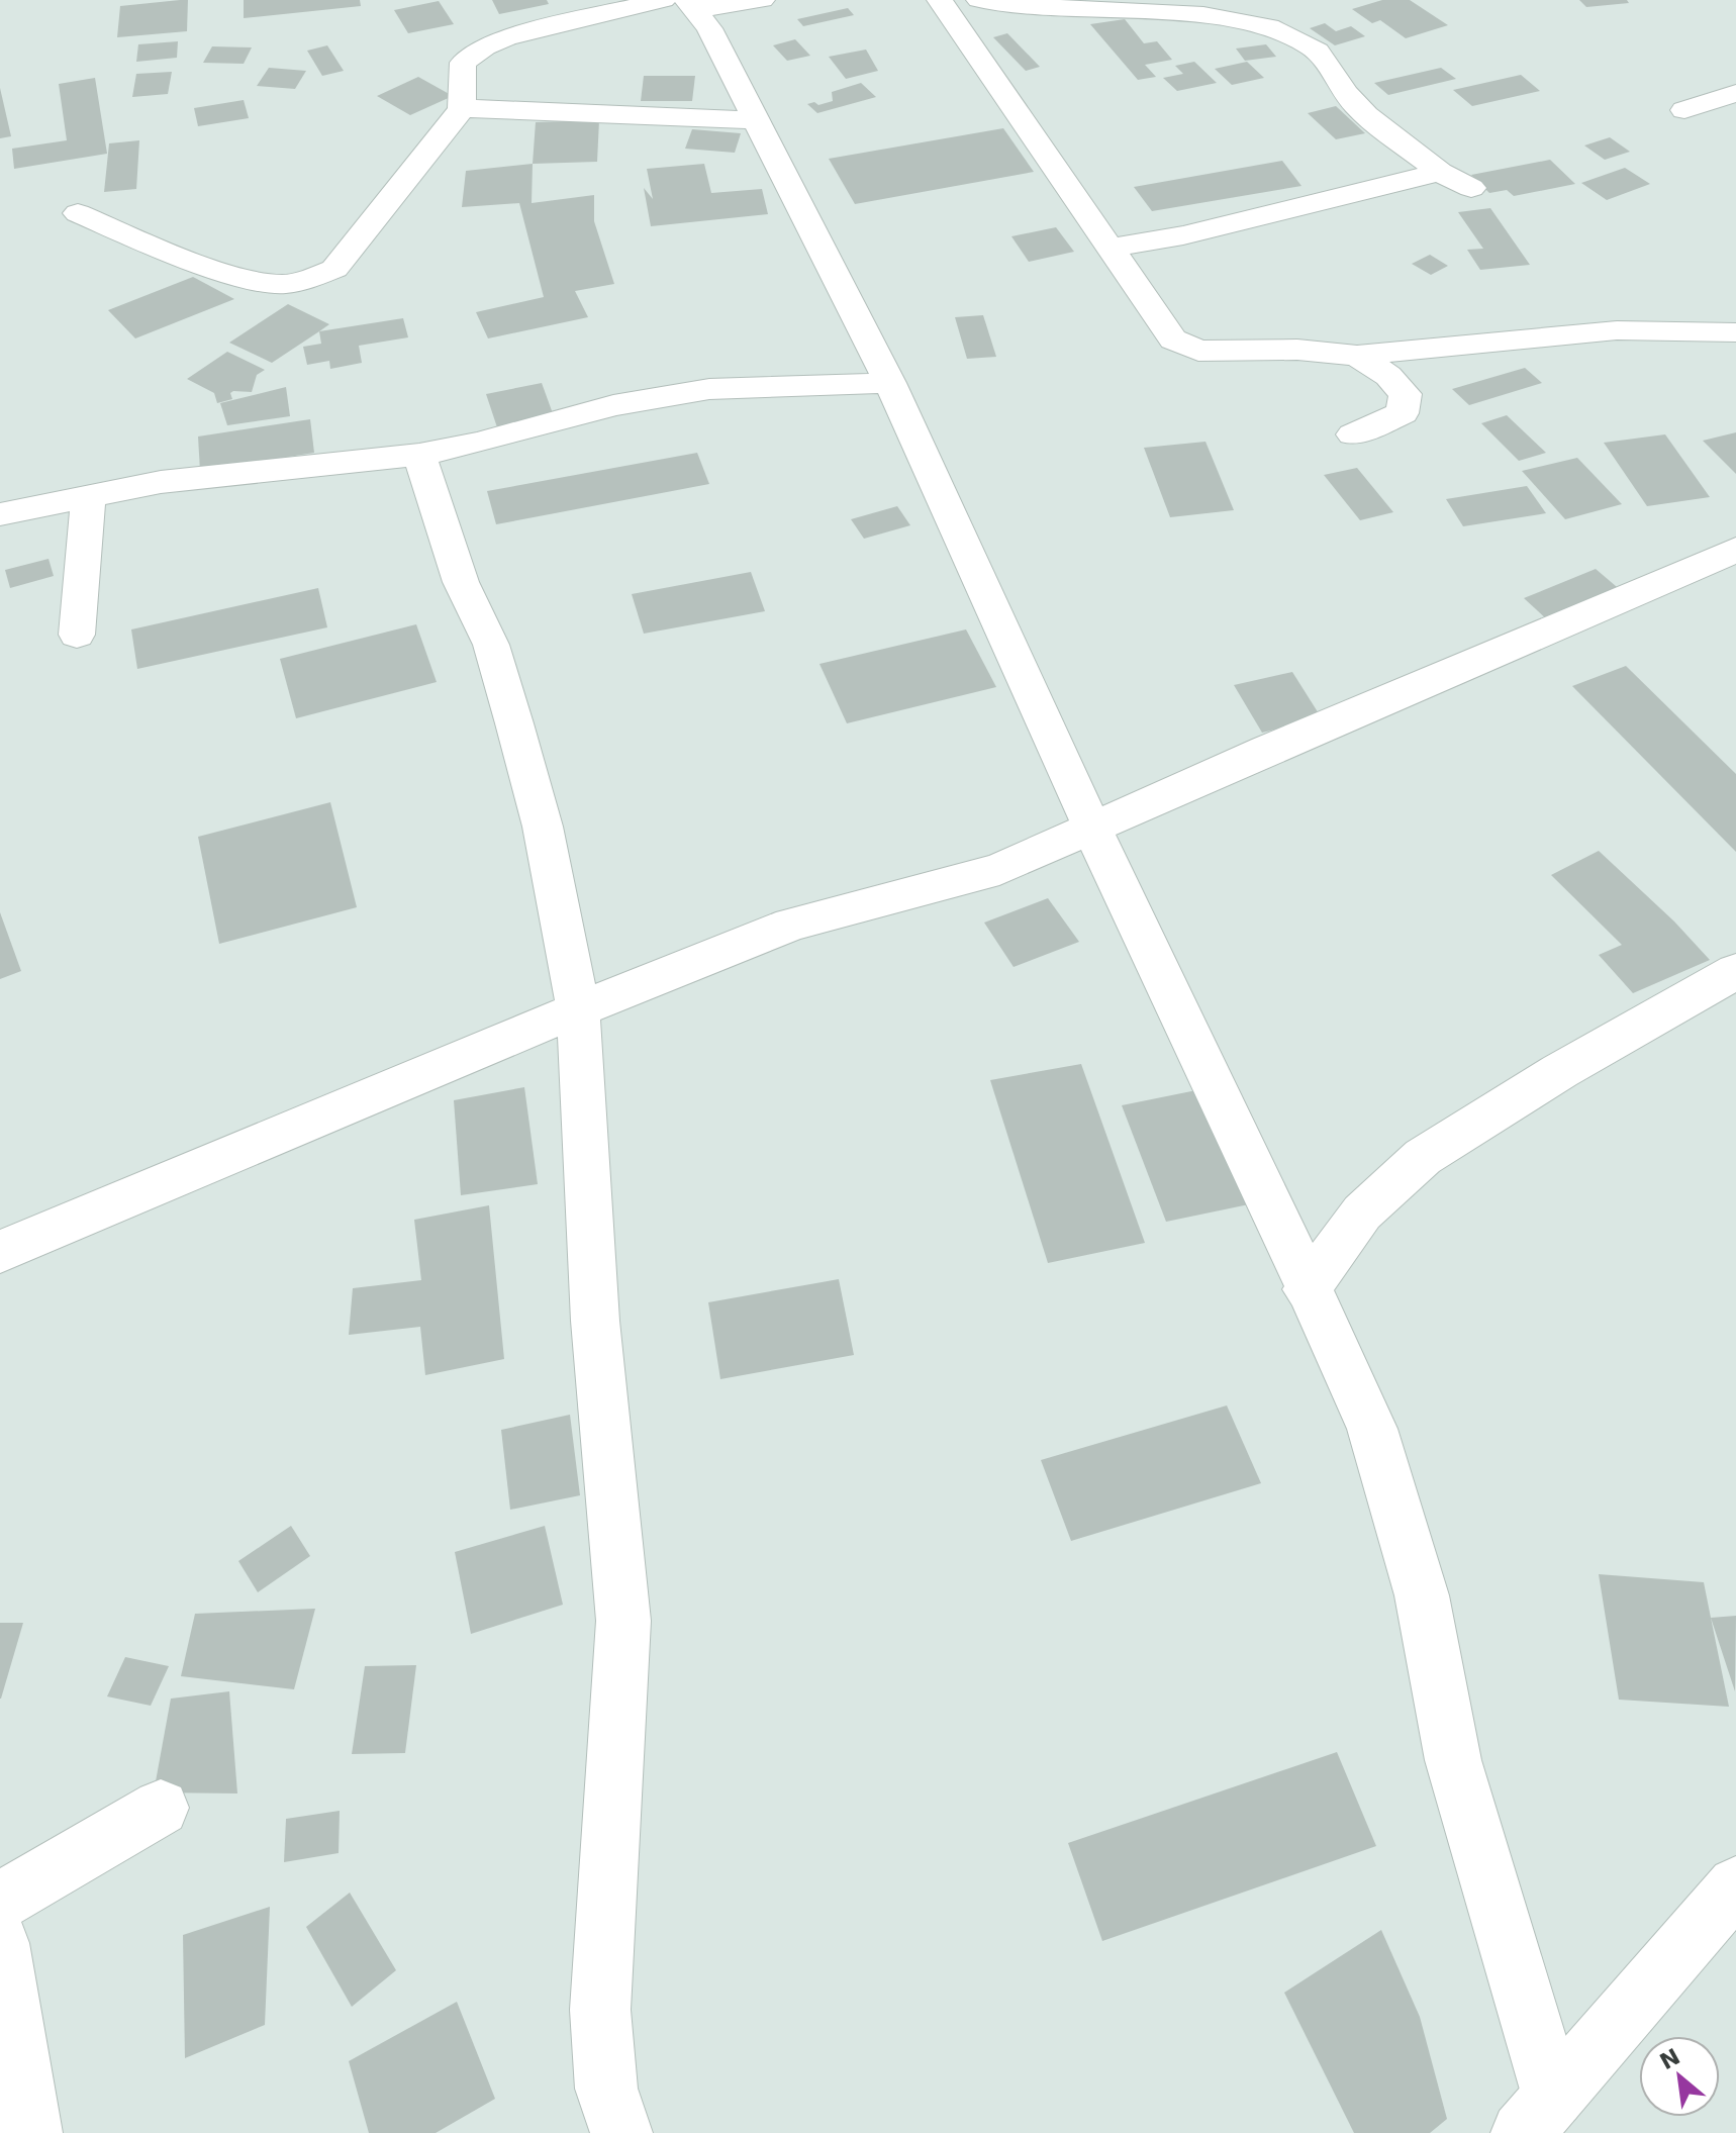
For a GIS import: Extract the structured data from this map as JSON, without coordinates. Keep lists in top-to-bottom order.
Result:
{
  "north": "top left"
}
